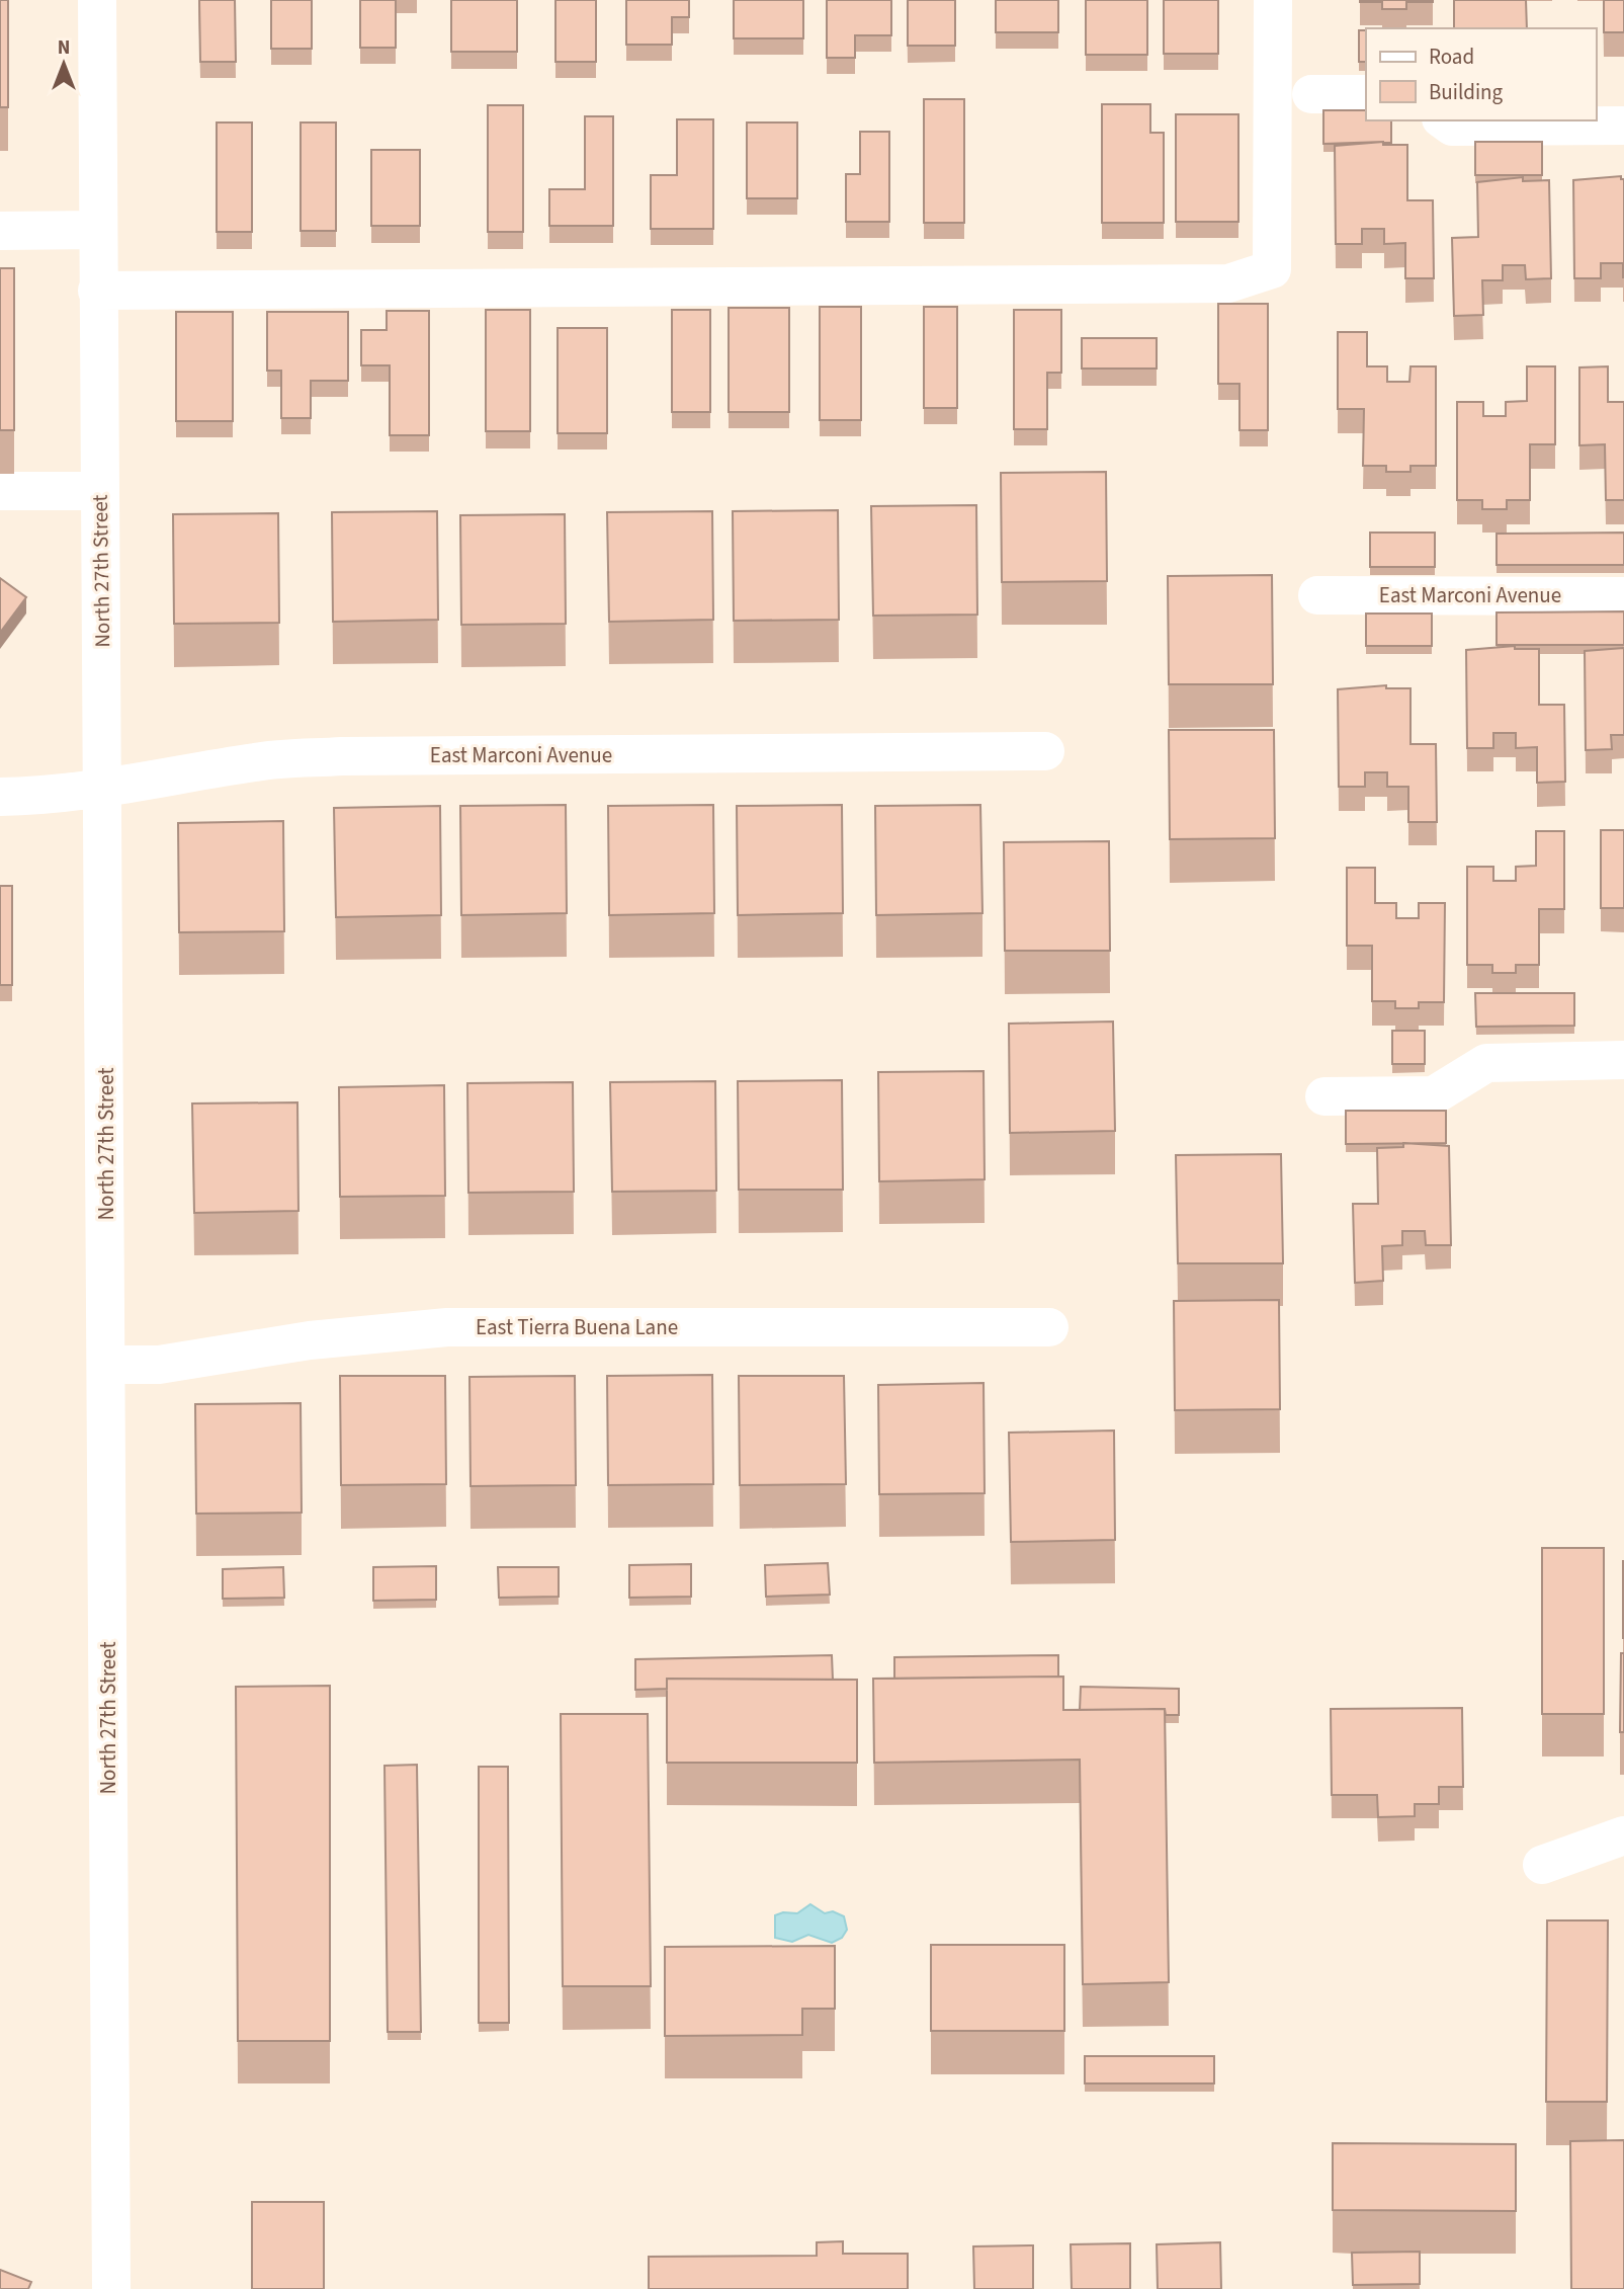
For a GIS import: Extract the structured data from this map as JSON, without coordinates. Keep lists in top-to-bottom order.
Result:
{
  "streets": {
    "street": ["North 27th Street", "East Marconi Avenue", "East Tierra Buena Lane"]
  },
  "crossings": [
    ["North 27th Street", "East Marconi Avenue"],
    ["North 27th Street", "East Tierra Buena Lane"]
  ],
  "legend": ["Road", "Building"],
  "north": "top"
}
